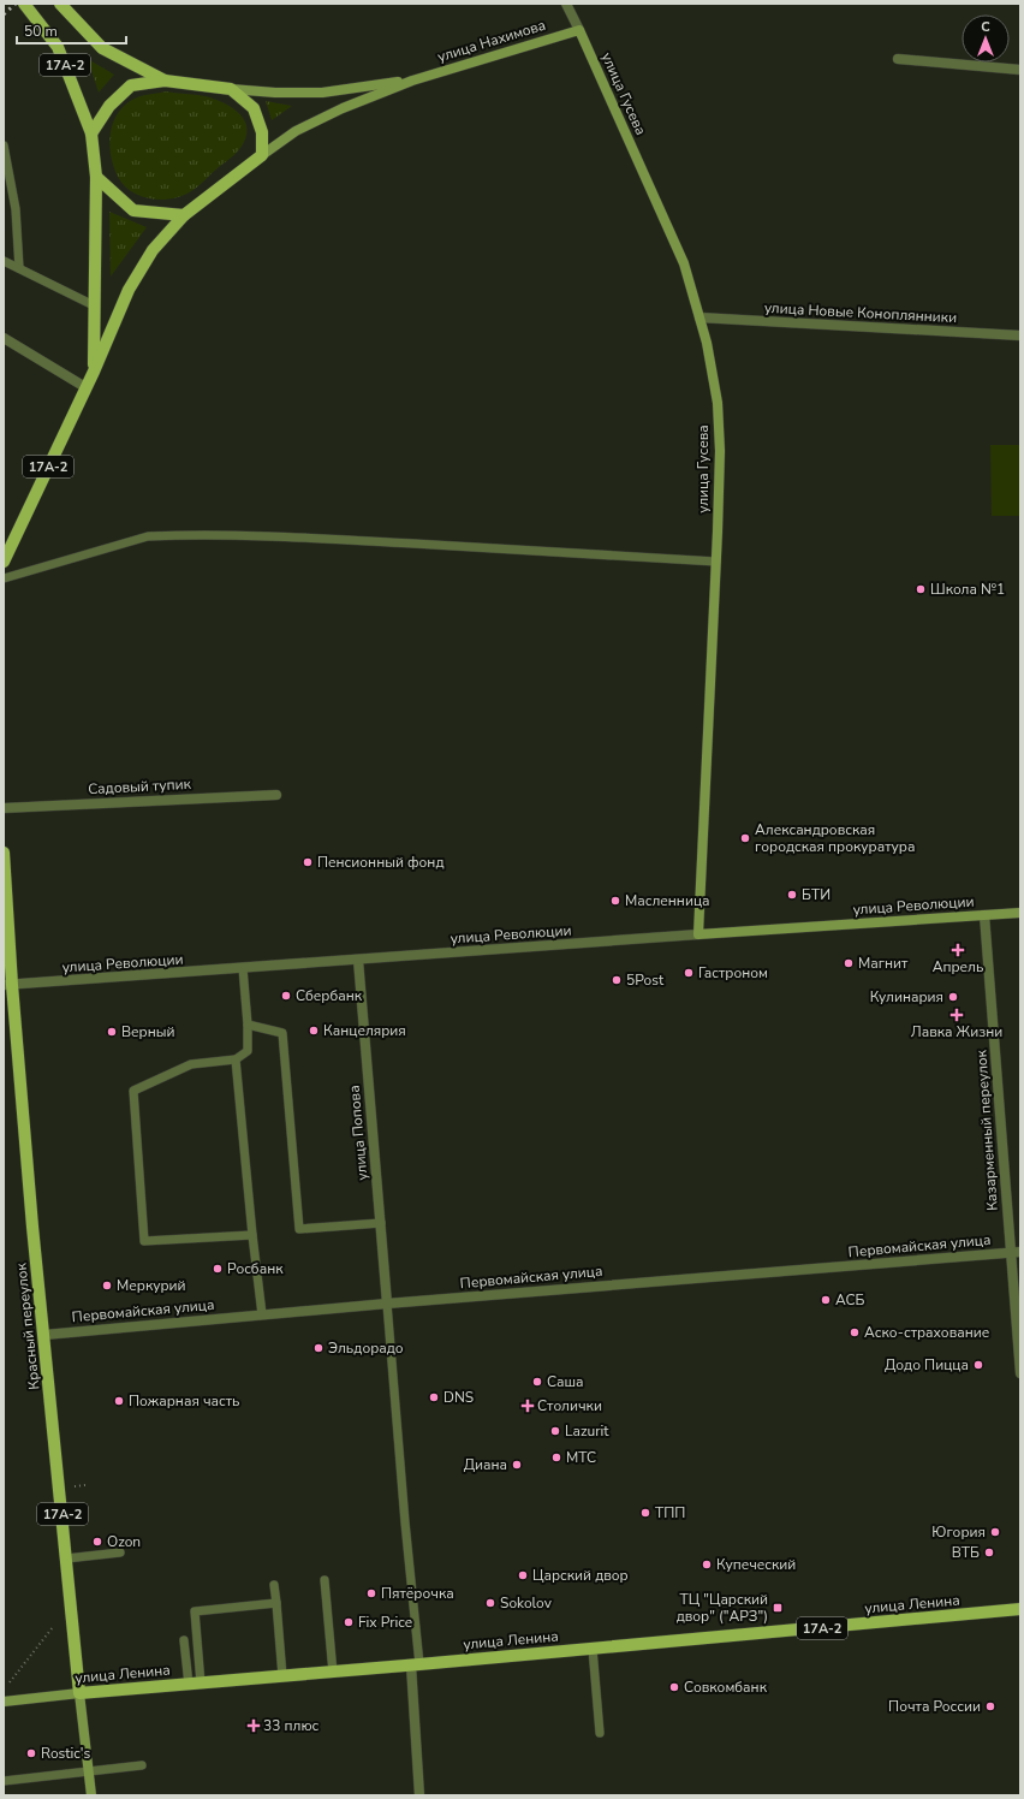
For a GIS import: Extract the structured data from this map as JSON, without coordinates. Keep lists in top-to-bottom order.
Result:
{
  "streets": {
    "main road": [
      "улица Нахимова",
      "17А-2",
      "улица Гусева",
      "улица Революции",
      "Красный переулок",
      "улица Ленина"
    ],
    "street": [
      "улица Новые Коноплянники",
      "Садовый тупик",
      "Казарменный переулок",
      "улица Попова",
      "Первомайская улица"
    ]
  },
  "crossings": [
    ["улица Нахимова", "улица Гусева"],
    ["улица Гусева", "улица Новые Коноплянники"],
    ["улица Гусева", "улица Революции"],
    ["улица Революции", "Казарменный переулок"],
    ["улица Революции", "улица Попова"],
    ["улица Революции", "Красный переулок"],
    ["Казарменный переулок", "Первомайская улица"],
    ["улица Попова", "Первомайская улица"],
    ["Первомайская улица", "Красный переулок"],
    ["Красный переулок", "улица Ленина"]
  ],
  "places": {
    "other": [
      "Школа №1",
      "Александровская городская прокуратура",
      "Пенсионный фонд",
      "БТИ",
      "Масленница",
      "Магнит",
      "Гастроном",
      "5Post",
      "Сбербанк",
      "Кулинария",
      "Канцелярия",
      "Верный",
      "Росбанк",
      "Меркурий",
      "АСБ",
      "Аско-страхование",
      "Эльдорадо",
      "Додо Пицца",
      "Саша",
      "DNS",
      "Пожарная часть",
      "Lazurit",
      "МТС",
      "Диана",
      "ТПП",
      "Югория",
      "Ozon",
      "ВТБ",
      "Купеческий",
      "Царский двор",
      "Пятёрочка",
      "Sokolov",
      "Fix Price",
      "Совкомбанк",
      "Почта России",
      "Rostic's"
    ],
    "health": [
      "Апрель",
      "Лавка Жизни",
      "Столички",
      "33 плюс"
    ],
    "transit": ["ТЦ \"Царский двор\" (\"АРЗ\")"]
  },
  "scale_bar": "50 m",
  "north": "top"
}
